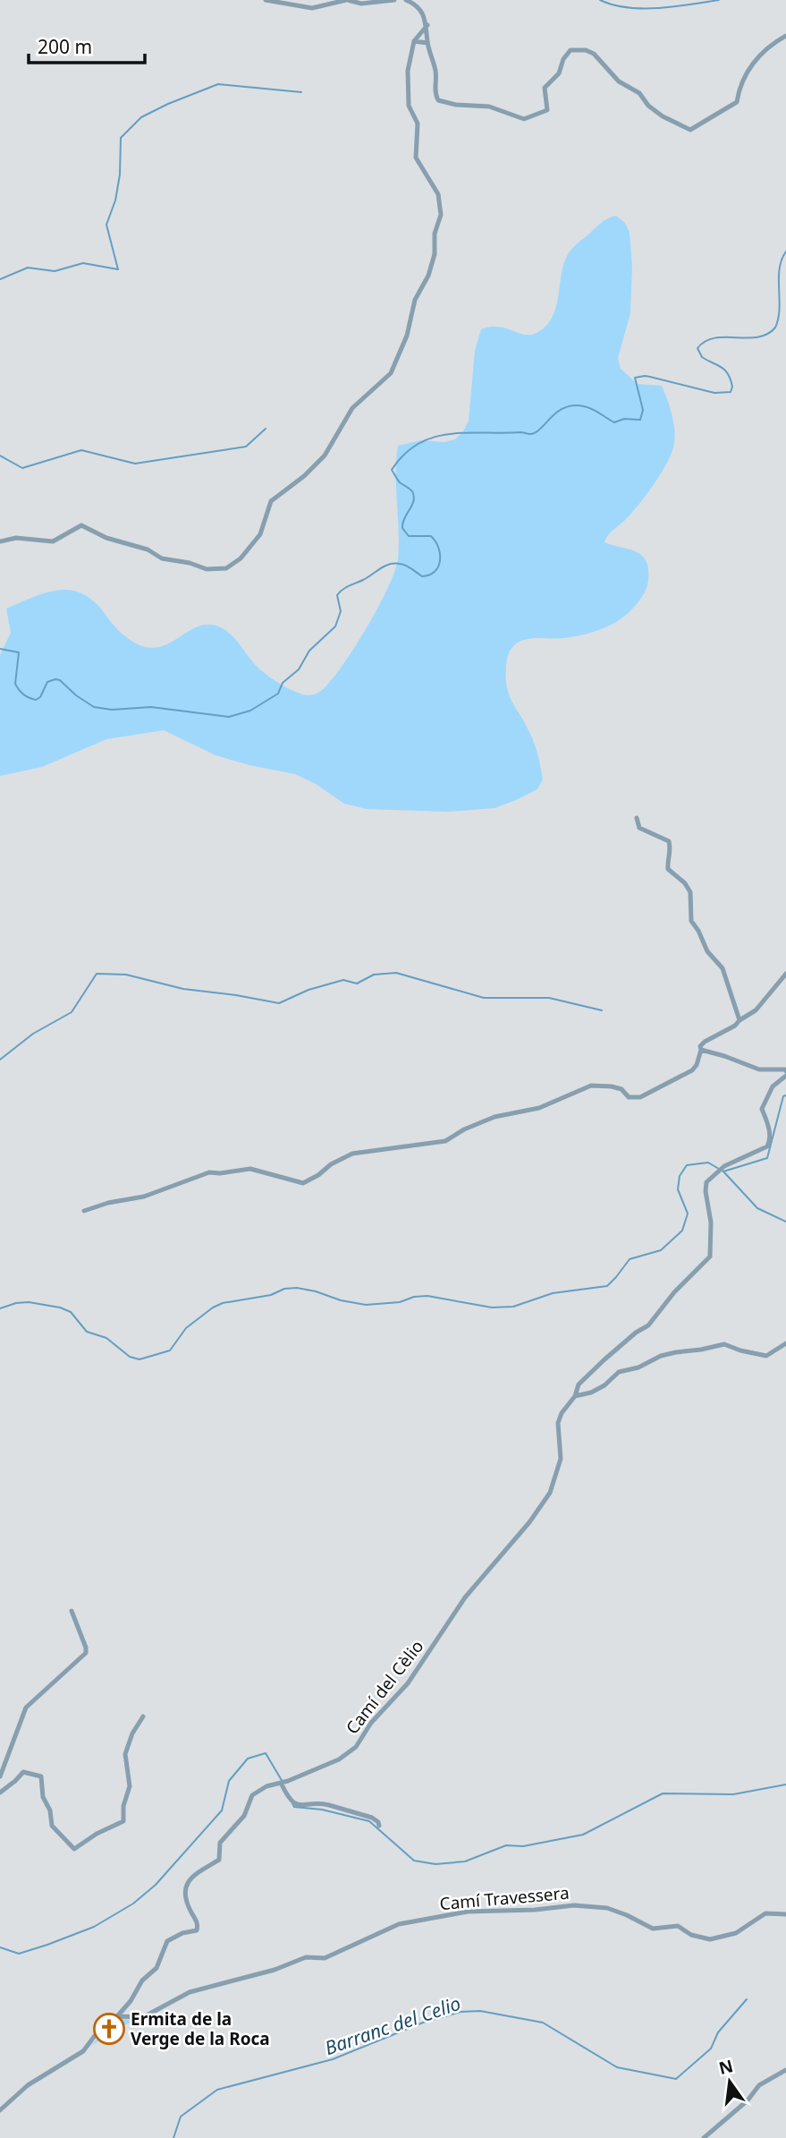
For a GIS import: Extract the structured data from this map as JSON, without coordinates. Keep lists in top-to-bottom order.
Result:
{
  "streets": {
    "street": ["Camí del Cèlio", "Camí Travessera"]
  },
  "crossings": [
    ["Camí del Cèlio", "Camí Travessera"]
  ],
  "water": ["Barranc del Celio"],
  "places": {
    "church": ["Ermita de la Verge de la Roca"]
  },
  "scale_bar": "200 m",
  "north": "top"
}
